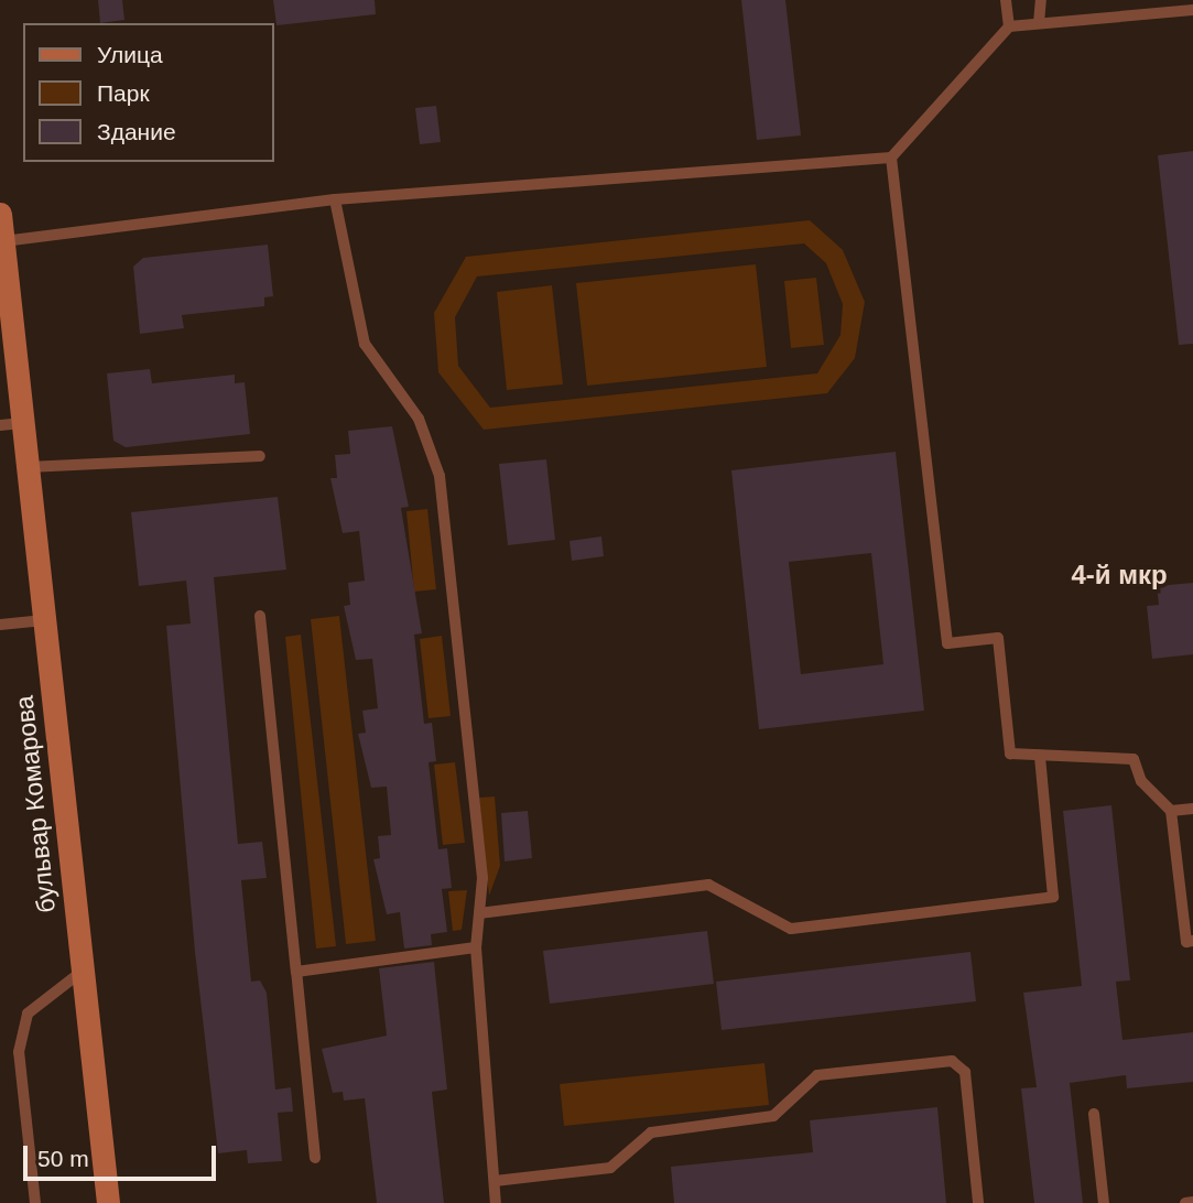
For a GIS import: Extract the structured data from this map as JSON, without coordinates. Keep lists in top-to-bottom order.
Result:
{
  "streets": {
    "street": ["бульвар Комарова"]
  },
  "districts": ["4-й мкр"],
  "legend": ["Улица", "Парк", "Здание"],
  "scale_bar": "50 m"
}
